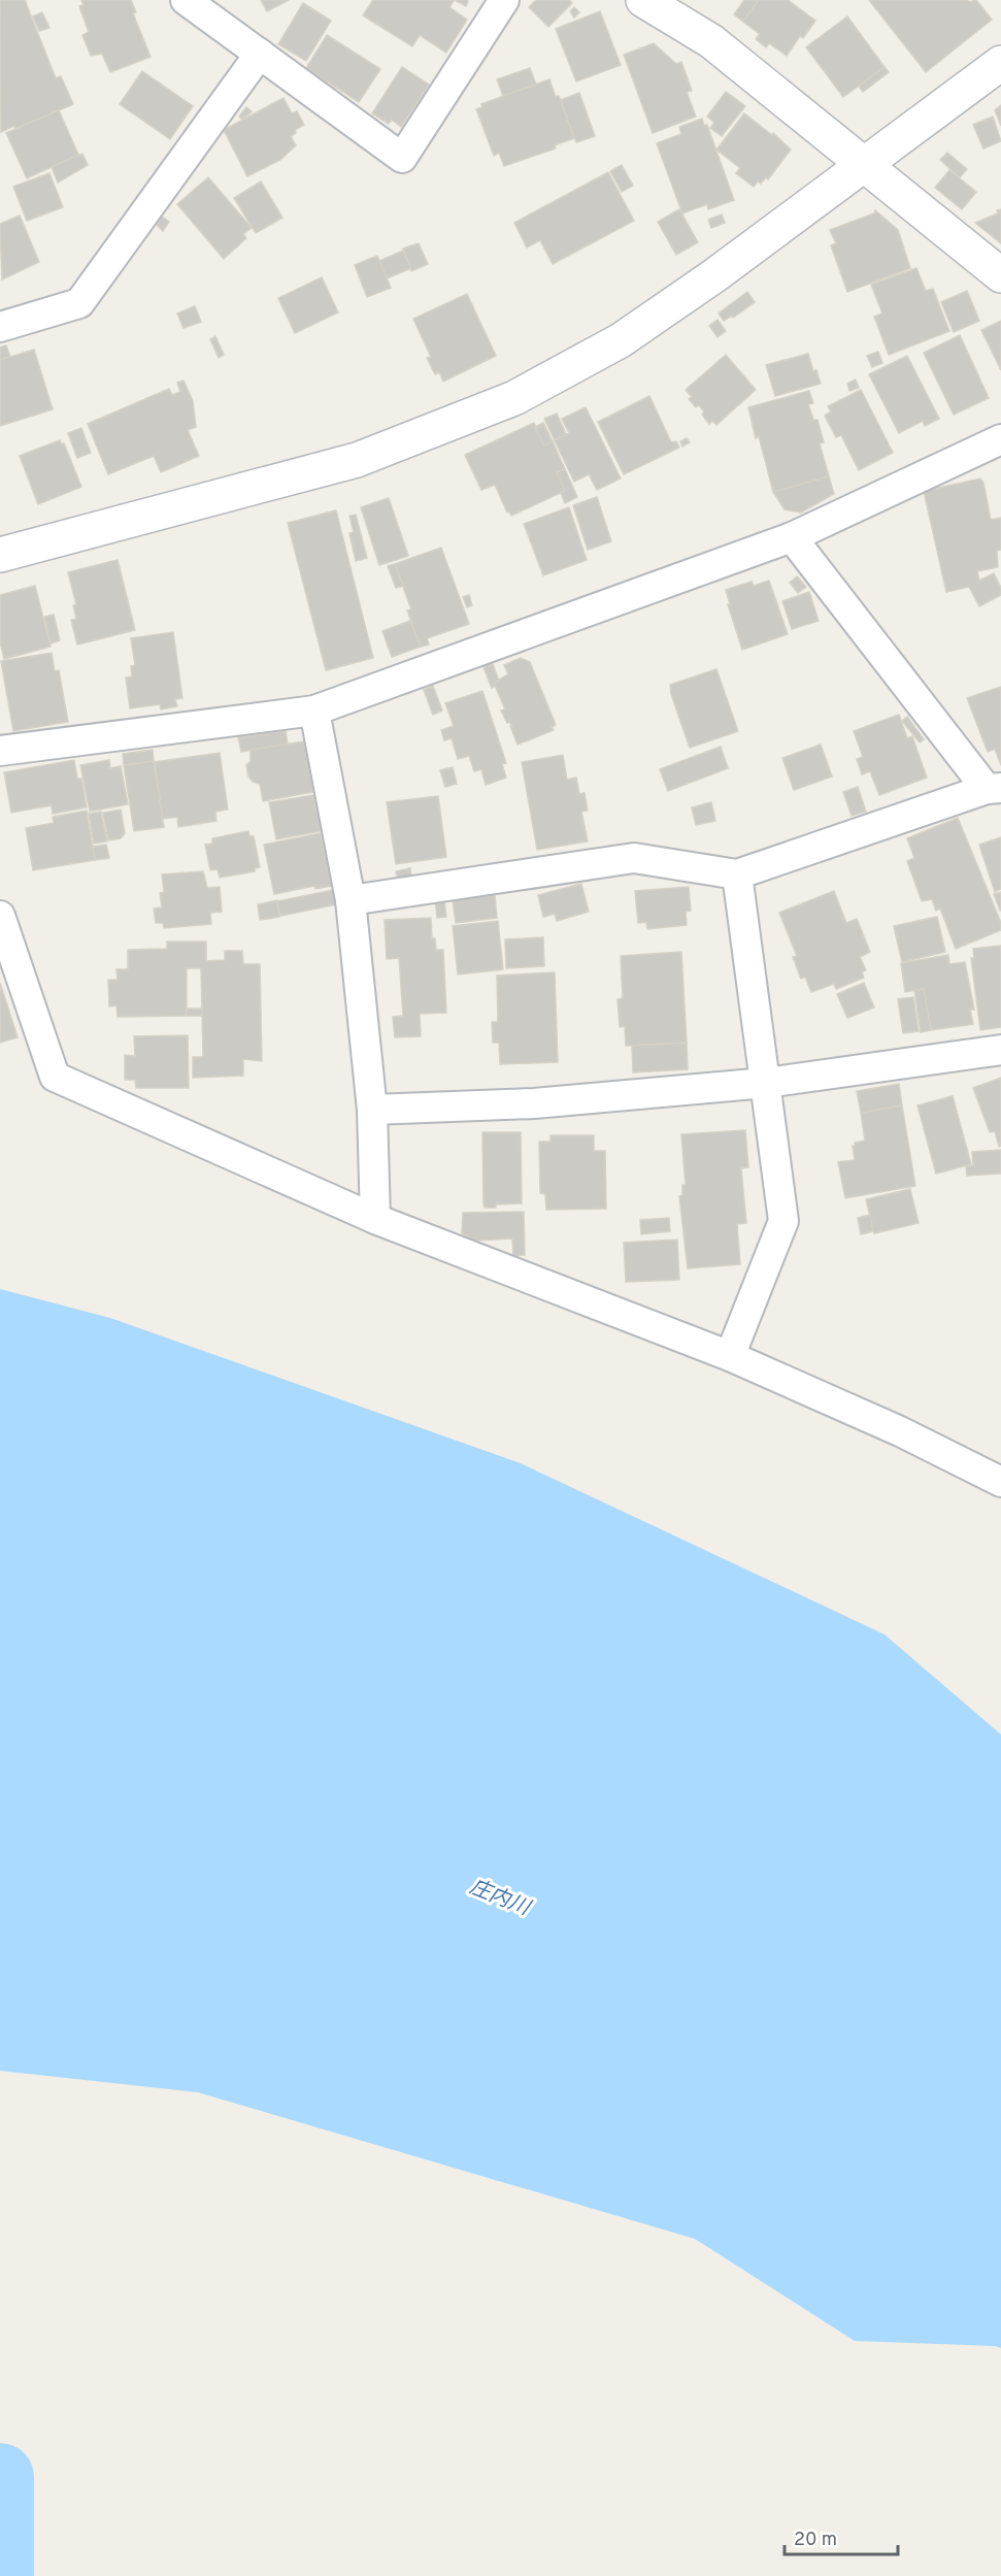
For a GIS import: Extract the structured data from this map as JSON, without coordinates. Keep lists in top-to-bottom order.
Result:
{
  "water": ["庄内川"],
  "scale_bar": "20 m"
}
